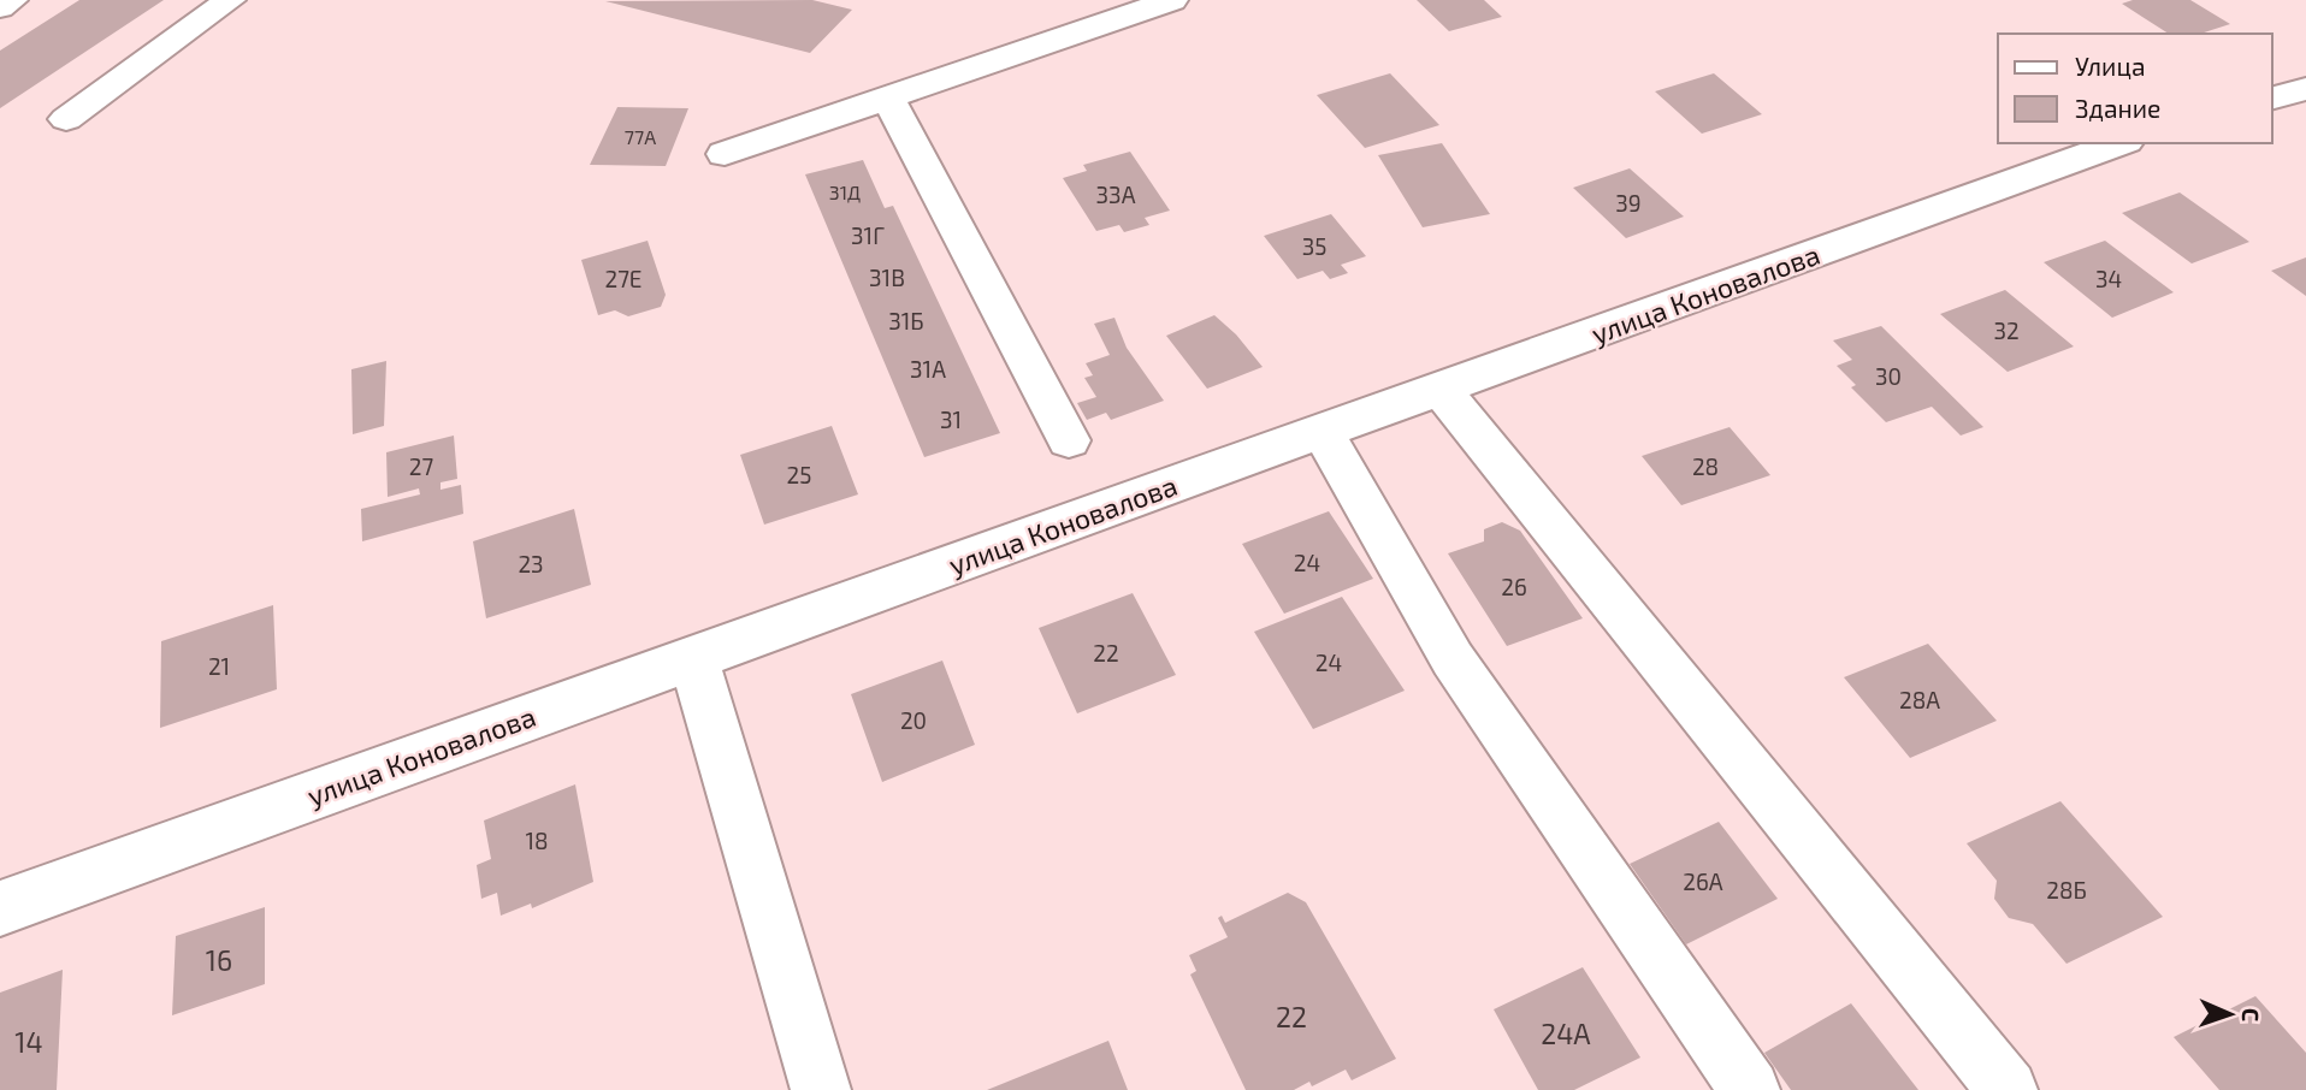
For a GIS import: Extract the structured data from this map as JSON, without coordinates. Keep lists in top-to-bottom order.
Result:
{
  "streets": {
    "street": ["улица Коновалова"]
  },
  "house_numbers": [
    "77А",
    "31Д",
    "33А",
    "39",
    "31Г",
    "35",
    "31В",
    "27Е",
    "34",
    "31Б",
    "32",
    "31А",
    "30",
    "31",
    "27",
    "28",
    "25",
    "24",
    "23",
    "26",
    "22",
    "24",
    "21",
    "28А",
    "20",
    "18",
    "26А",
    "28Б",
    "16",
    "22",
    "24А",
    "14"
  ],
  "legend": ["Улица", "Здание"],
  "north": "right"
}
